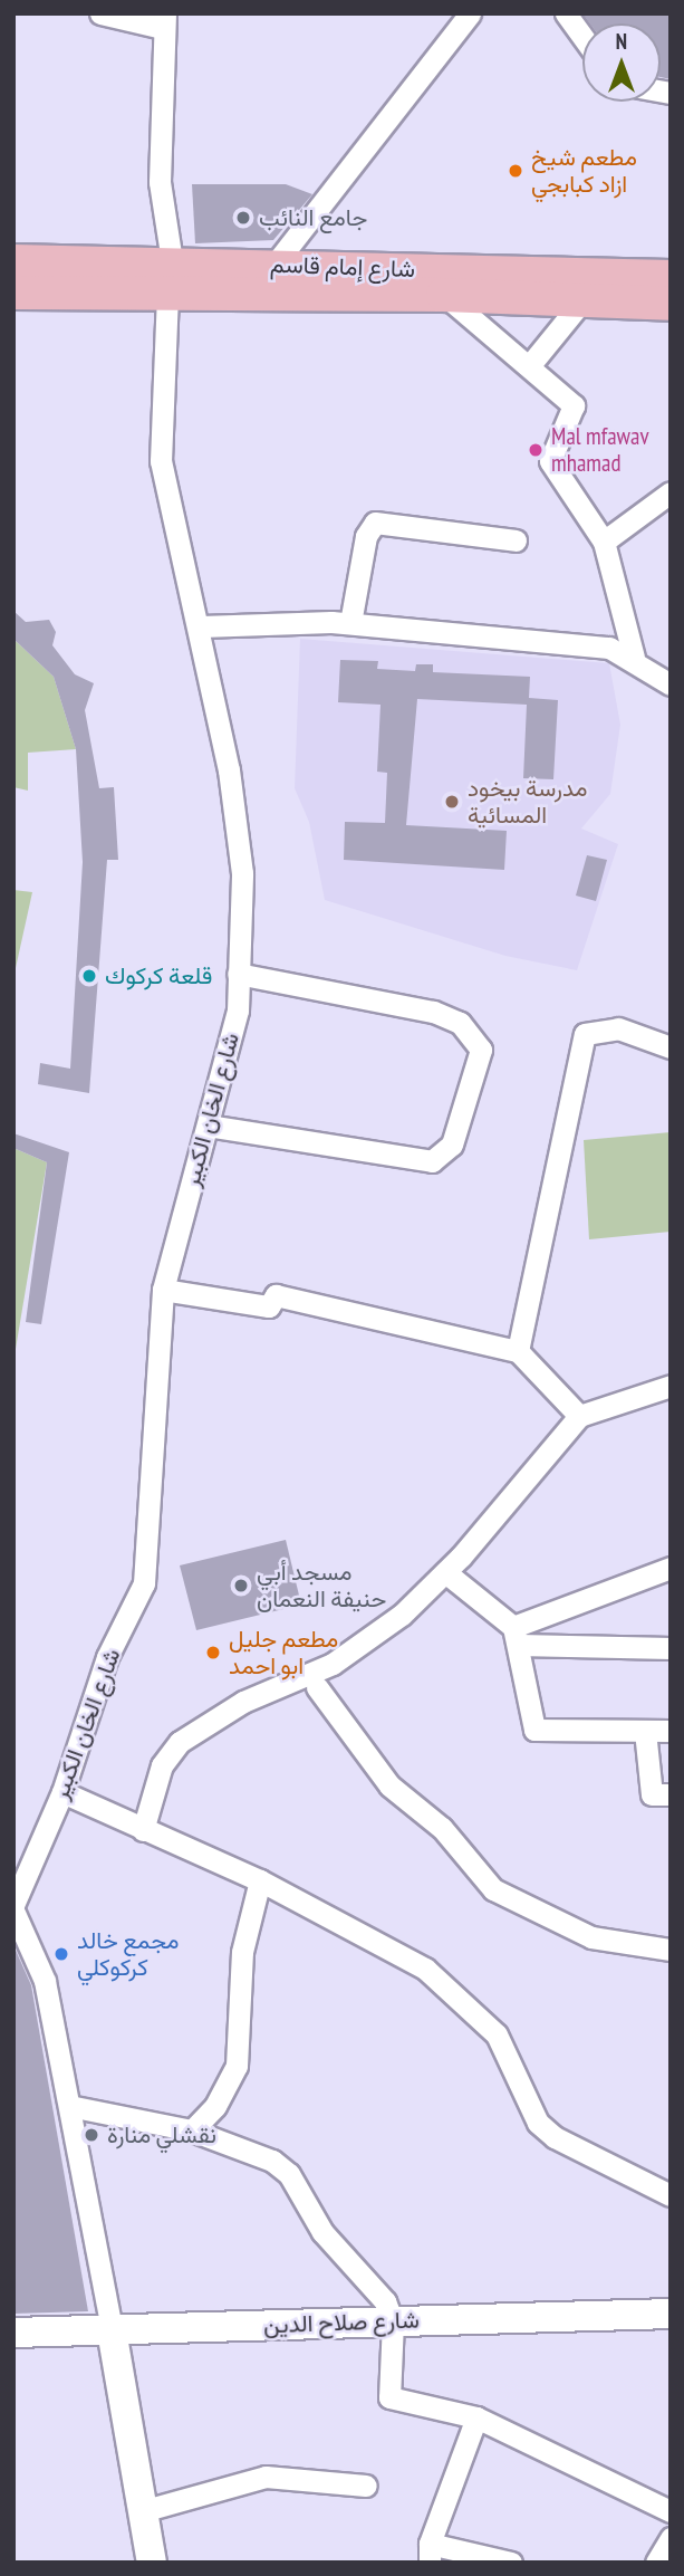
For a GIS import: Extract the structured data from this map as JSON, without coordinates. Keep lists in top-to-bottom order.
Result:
{
  "streets": {
    "main road": ["شارع إمام قاسم"],
    "street": ["شارع الخان الكبير", "شارع صلاح الدين"]
  },
  "crossings": [
    ["شارع إمام قاسم", "شارع الخان الكبير"]
  ],
  "places": [
    "مطعم شيخ ازاد كبابجي",
    "جامع النائب",
    "Mal mfawav mhamad",
    "مدرسة بيخود المسائية",
    "قلعة كركوك",
    "مسجد أبي حنيفة النعمان",
    "مطعم جليل ابو احمد",
    "مجمع خالد كركوكلي",
    "نقشلي منارة"
  ],
  "north": "top"
}
